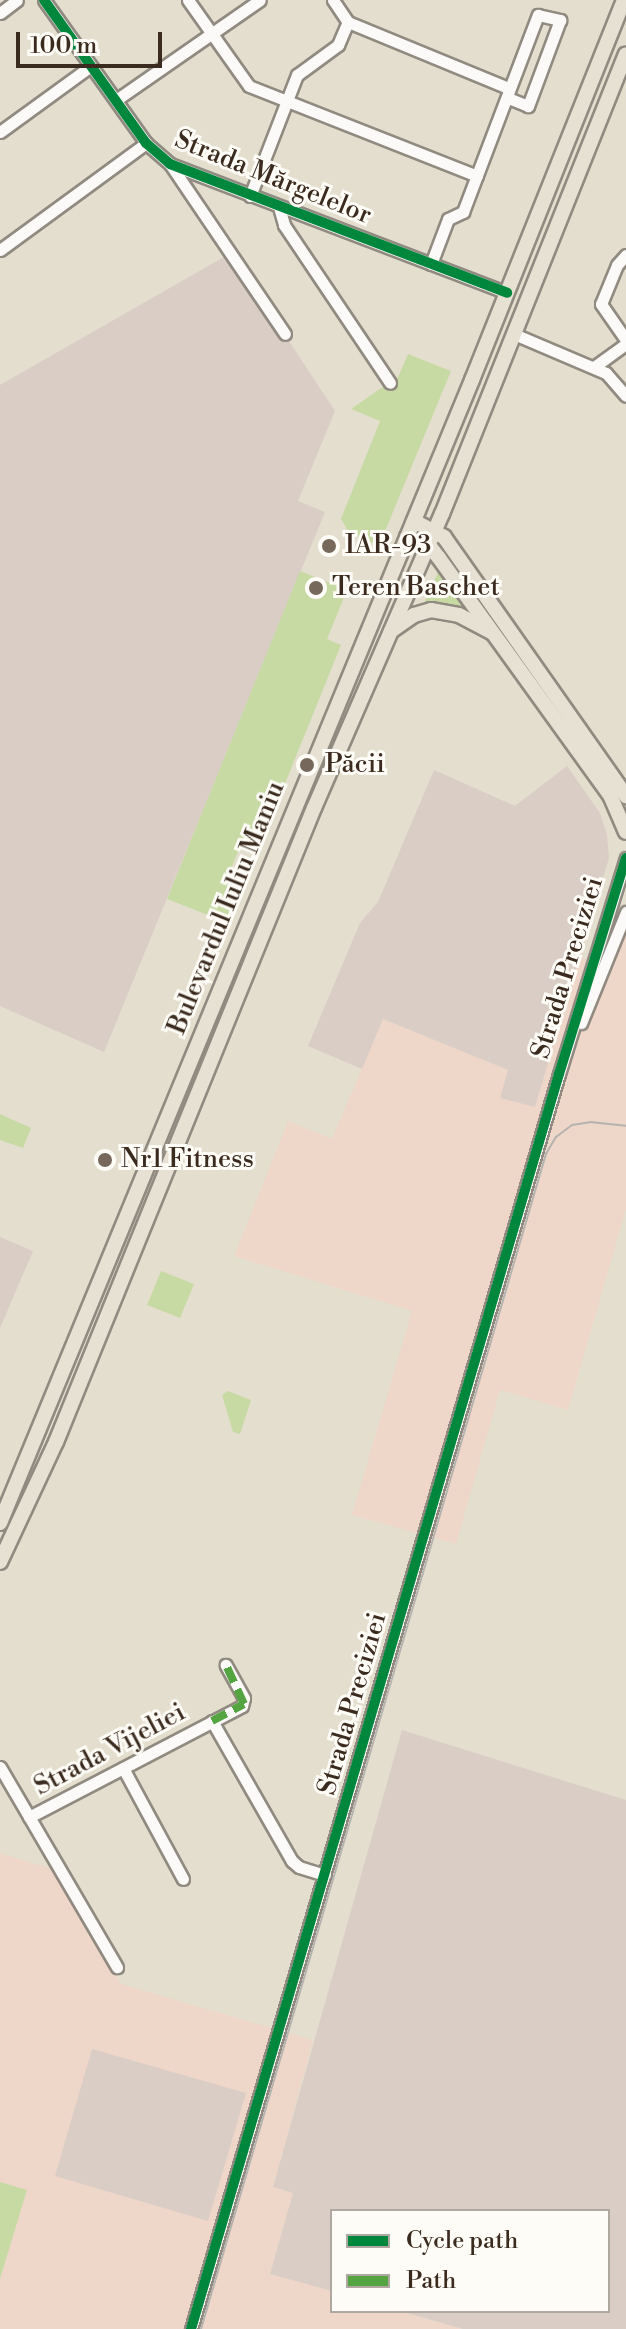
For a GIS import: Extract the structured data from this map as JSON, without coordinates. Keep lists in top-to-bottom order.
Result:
{
  "streets": {
    "main road": ["Bulevardul Iuliu Maniu"],
    "street": ["Strada Mărgelelor", "Strada Preciziei", "Strada Vijeliei"]
  },
  "crossings": [
    ["Strada Mărgelelor", "Bulevardul Iuliu Maniu"]
  ],
  "places": [
    "IAR-93",
    "Teren Baschet",
    "Păcii",
    "Nr1 Fitness"
  ],
  "legend": ["Cycle path", "Path"],
  "scale_bar": "100 m"
}
